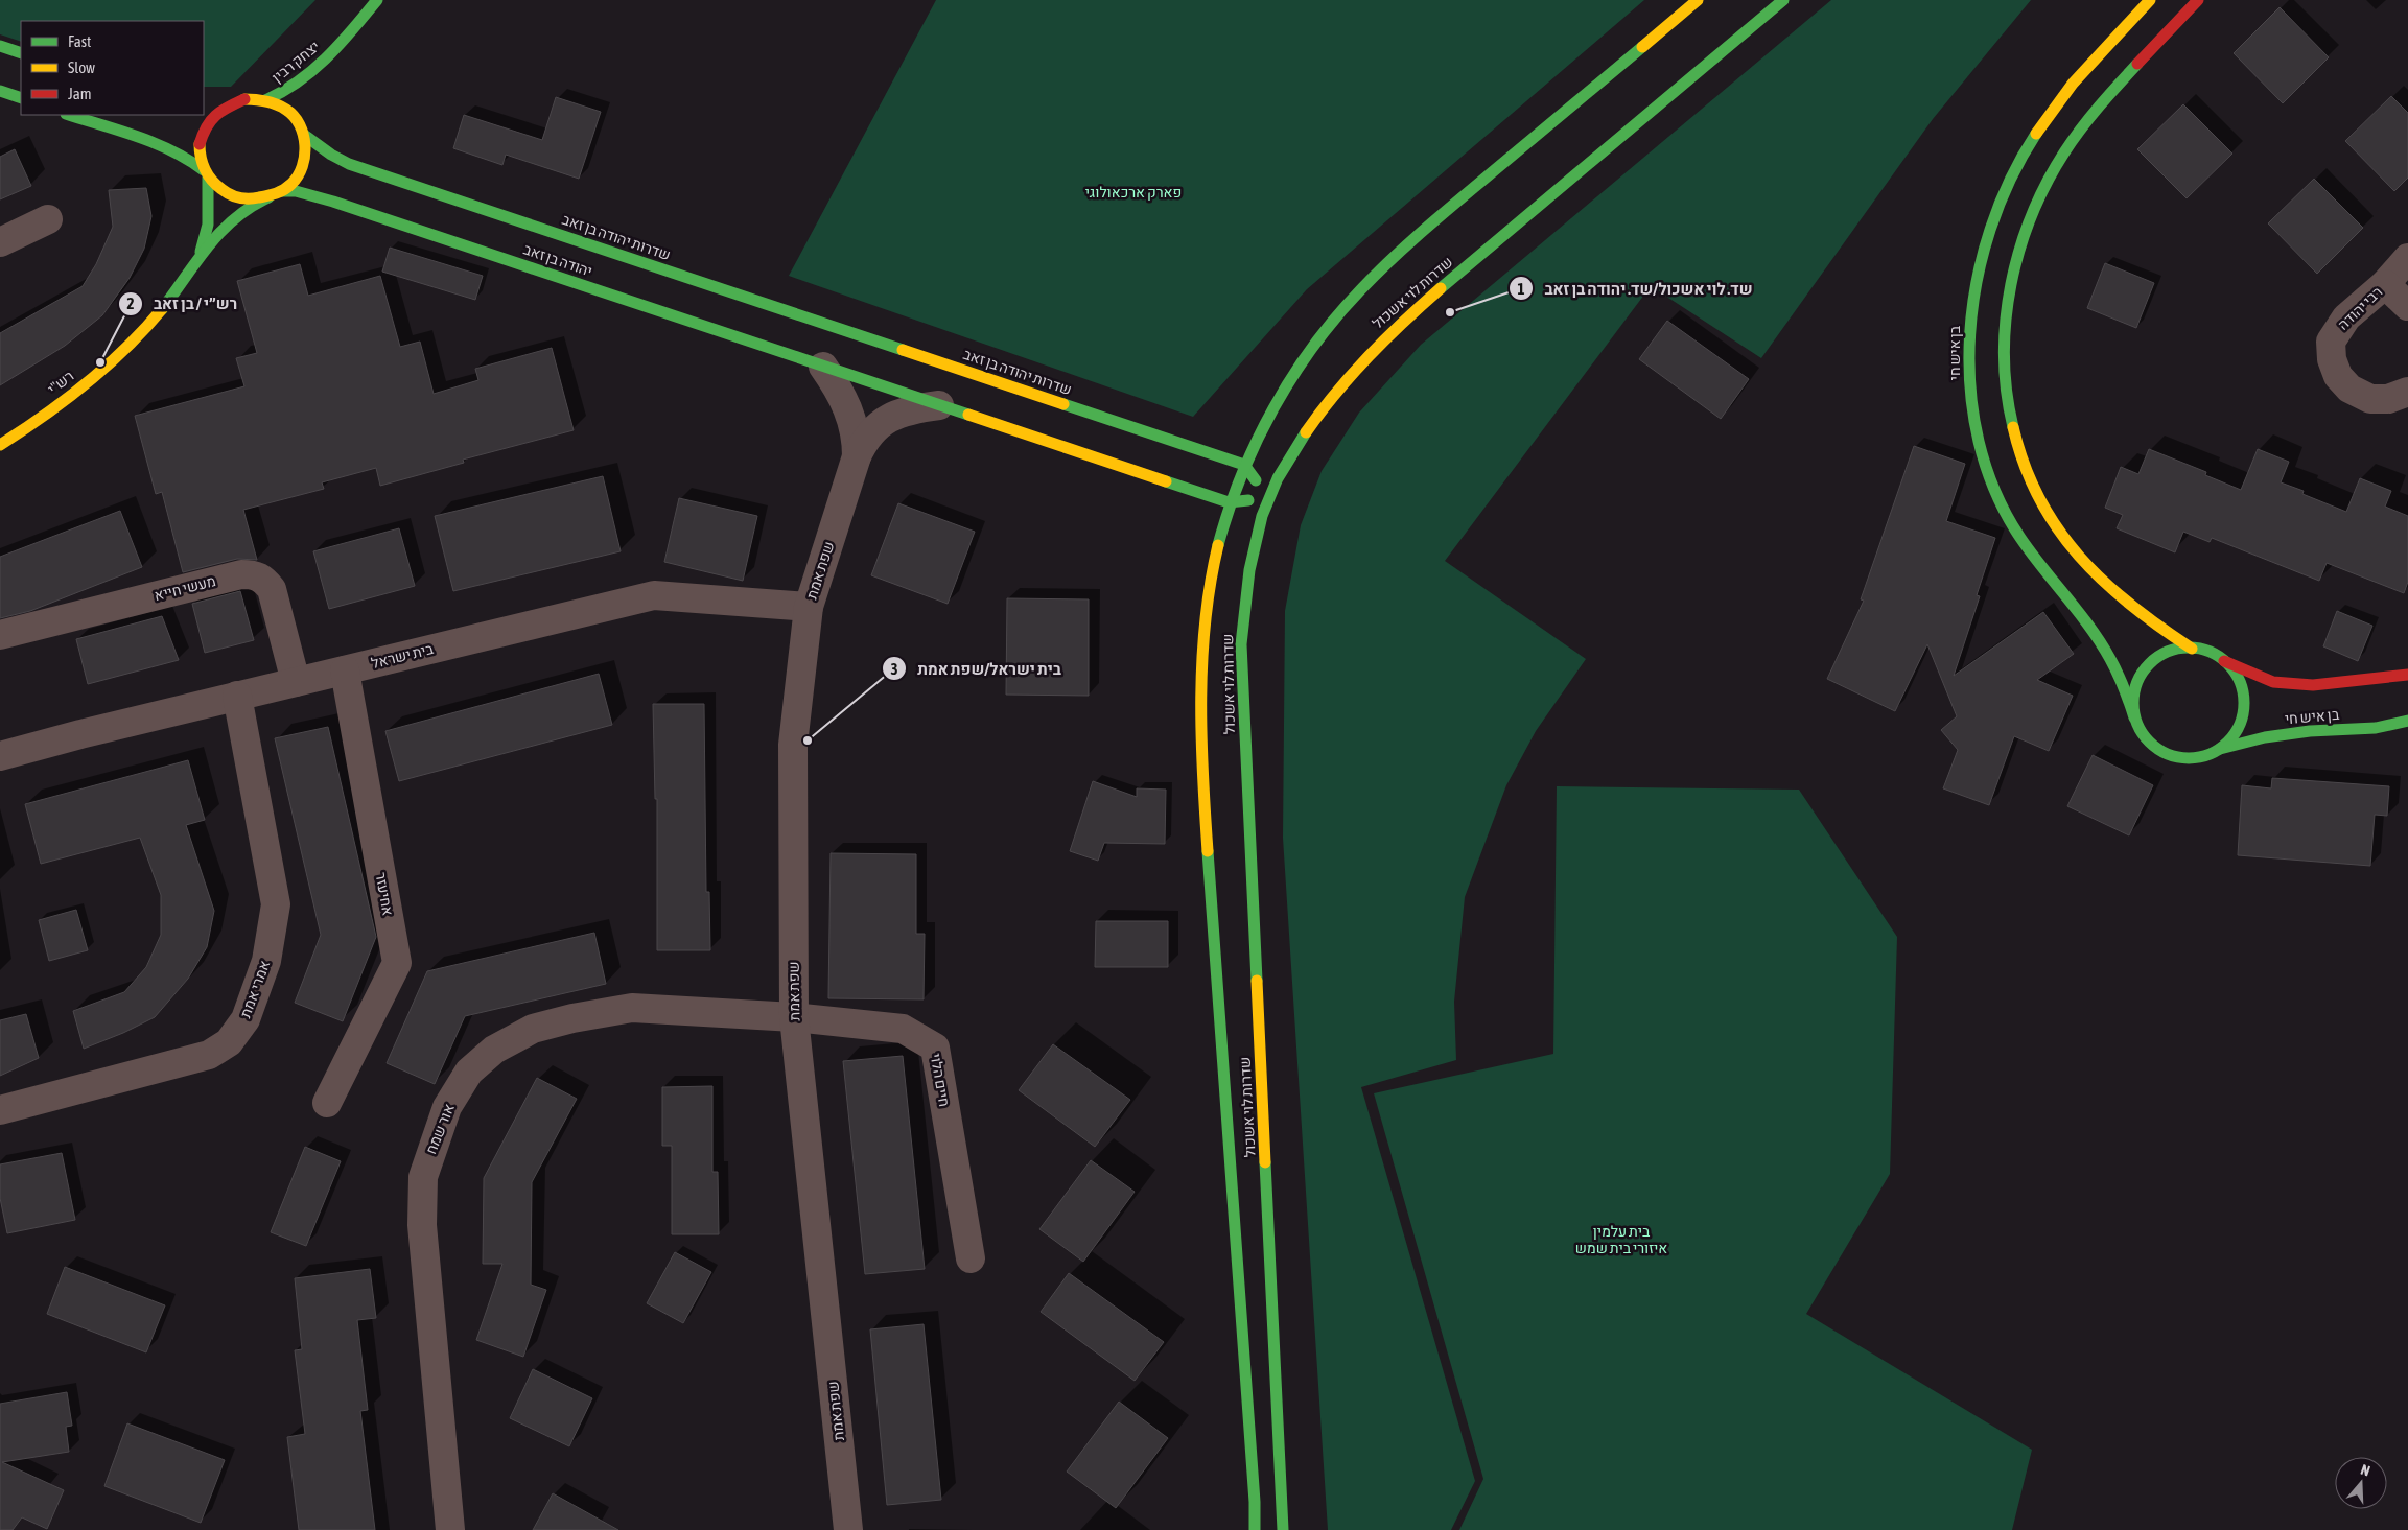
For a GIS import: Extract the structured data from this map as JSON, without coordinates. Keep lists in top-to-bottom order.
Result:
{
  "streets": {
    "main road": [
      "יצחק רבין",
      "שדרות יהודה בן זאב",
      "יהודה בן זאב",
      "שדרות לוי אשכול",
      "בן איש חי",
      "רש\"י"
    ],
    "street": [
      "רבי יהודה",
      "שפת אמת",
      "מעשי חייא",
      "בית ישראל",
      "אחיעזר",
      "אמרי אמת",
      "חיים הלוי",
      "אור שמח"
    ]
  },
  "crossings": [
    ["יצחק רבין", "שדרות יהודה בן זאב"],
    ["יצחק רבין", "יהודה בן זאב"],
    ["יצחק רבין", "רש\"י"],
    ["שדרות יהודה בן זאב", "יהודה בן זאב"],
    ["שדרות יהודה בן זאב", "שדרות לוי אשכול"],
    ["שדרות יהודה בן זאב", "רש\"י"],
    ["יהודה בן זאב", "רש\"י"],
    ["יהודה בן זאב", "שפת אמת"],
    ["שפת אמת", "בית ישראל"],
    ["שפת אמת", "חיים הלוי"],
    ["שפת אמת", "אור שמח"],
    ["מעשי חייא", "בית ישראל"],
    ["בית ישראל", "אחיעזר"],
    ["בית ישראל", "אמרי אמת"],
    ["חיים הלוי", "אור שמח"]
  ],
  "parks": ["פארק ארכאולוגי", "בית עלמין איזורי בית שמש"],
  "places": ["שד. לוי אשכול/שד. יהודה בן זאב", "רש״י / בן זאב", "בית ישראל/שפת אמת"],
  "legend": ["Fast", "Slow", "Jam"],
  "north": "top"
}
